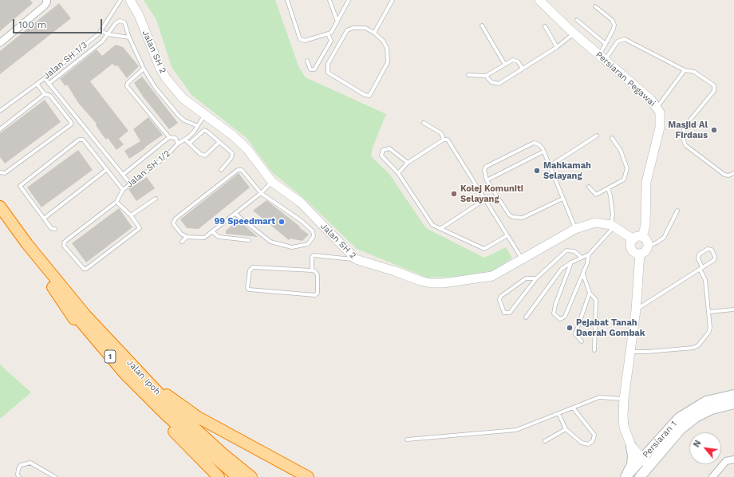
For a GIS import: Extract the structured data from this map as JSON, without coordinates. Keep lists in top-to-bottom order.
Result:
{
  "streets": {
    "highway": ["1", "Jalan Ipoh"],
    "main road": ["Persiaran 1"],
    "street": ["Jalan SH 2", "Persiaran Pegawai"],
    "lane": ["Jalan SH 1/3", "Jalan SH 1/2"]
  },
  "crossings": [
    ["Jalan SH 2", "Persiaran Pegawai"],
    ["Jalan SH 2", "Jalan SH 1/2"]
  ],
  "places": [
    "Masjid Al Firdaus",
    "Mahkamah Selayang",
    "Kolej Komuniti Selayang",
    "99 Speedmart",
    "Pejabat Tanah Daerah Gombak"
  ],
  "scale_bar": "100 m",
  "north": "top left"
}
